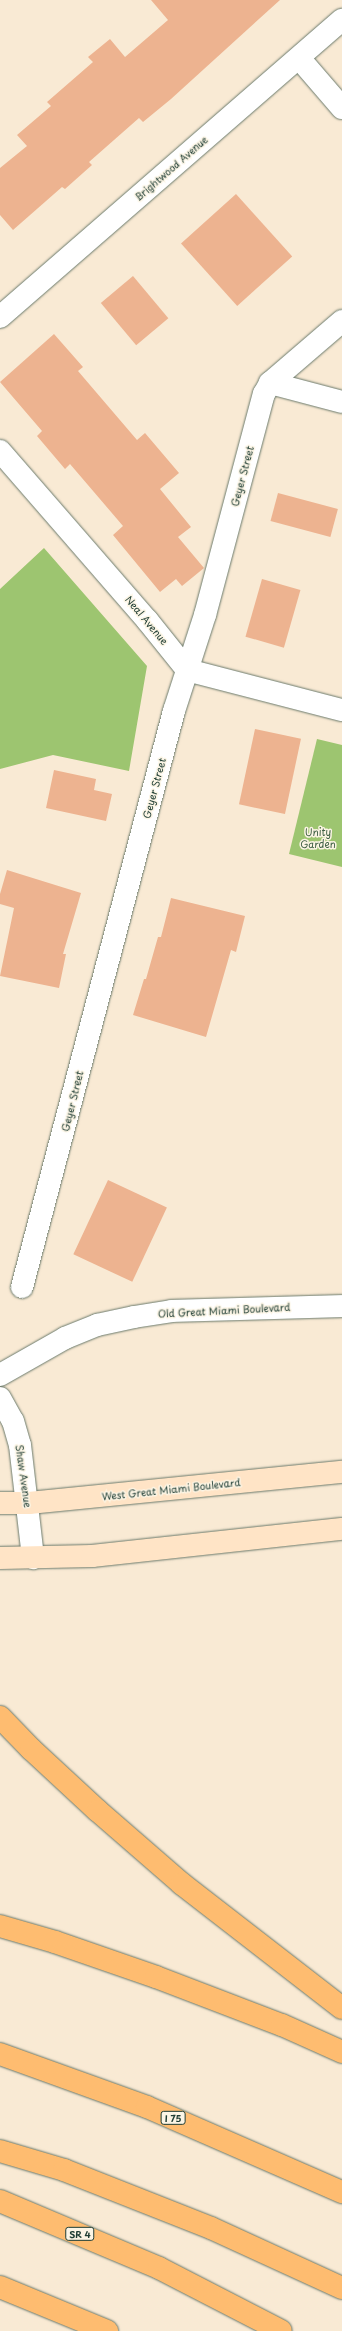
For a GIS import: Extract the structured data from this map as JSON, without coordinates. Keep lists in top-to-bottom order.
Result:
{
  "streets": {
    "highway": ["I 75", "SR 4"],
    "main road": ["West Great Miami Boulevard"],
    "street": [
      "Brightwood Avenue",
      "Geyer Street",
      "Neal Avenue",
      "Old Great Miami Boulevard",
      "Shaw Avenue"
    ]
  },
  "crossings": [
    ["Geyer Street", "Neal Avenue"],
    ["Shaw Avenue", "West Great Miami Boulevard"]
  ],
  "parks": ["Unity Garden"]
}
